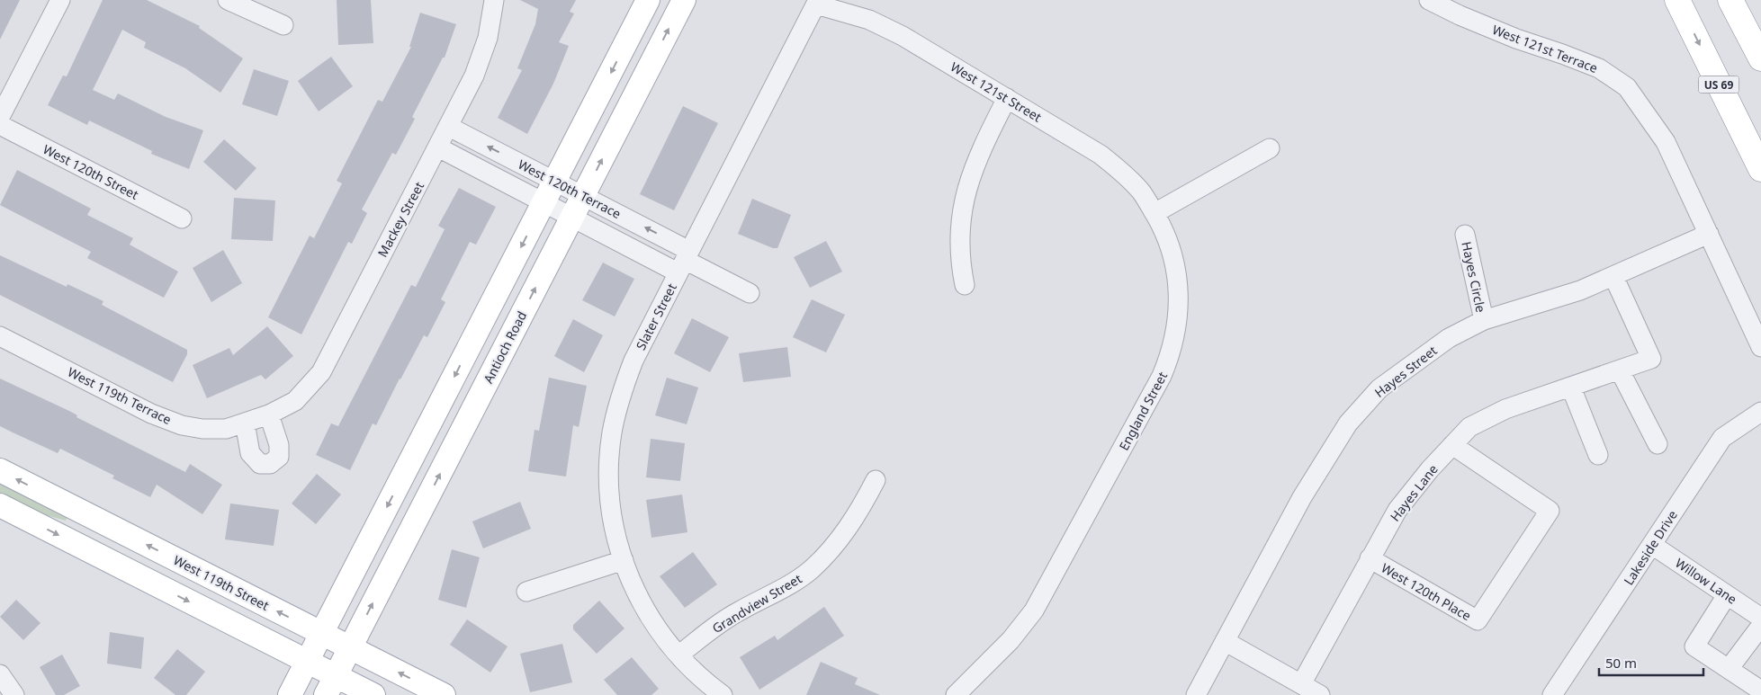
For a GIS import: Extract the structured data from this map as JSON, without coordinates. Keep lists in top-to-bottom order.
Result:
{
  "streets": {
    "highway": ["US 69"],
    "main road": ["Antioch Road", "West 119th Street"],
    "street": [
      "West 121st Terrace",
      "West 121st Street",
      "West 120th Street",
      "West 120th Terrace",
      "Mackey Street",
      "Hayes Circle",
      "Slater Street",
      "Hayes Street",
      "West 119th Terrace",
      "England Street",
      "Hayes Lane",
      "Lakeside Drive",
      "Willow Lane",
      "West 120th Place",
      "Grandview Street"
    ]
  },
  "crossings": [
    ["West 121st Terrace", "Hayes Street"],
    ["West 121st Street", "Slater Street"],
    ["West 121st Street", "England Street"],
    ["West 120th Terrace", "Mackey Street"],
    ["West 120th Terrace", "Slater Street"],
    ["West 120th Terrace", "Antioch Road"],
    ["Mackey Street", "West 119th Terrace"],
    ["Hayes Circle", "Hayes Street"],
    ["Antioch Road", "West 119th Street"],
    ["Hayes Street", "Hayes Lane"],
    ["Hayes Lane", "West 120th Place"],
    ["Lakeside Drive", "Willow Lane"]
  ],
  "scale_bar": "50 m"
}
